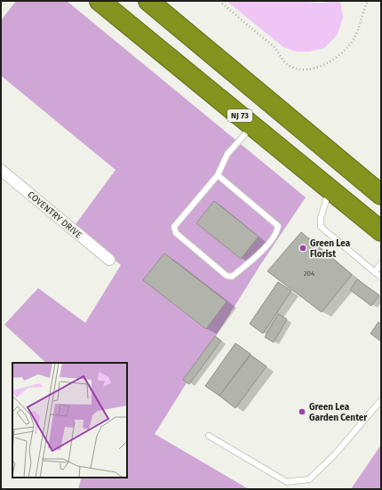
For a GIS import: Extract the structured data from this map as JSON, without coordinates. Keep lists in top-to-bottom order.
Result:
{
  "streets": {
    "highway": ["NJ 73"],
    "street": ["COVENTRY DRIVE"]
  },
  "places": ["Green Lea Florist", "Green Lea Garden Center"],
  "house_numbers": ["204"]
}
